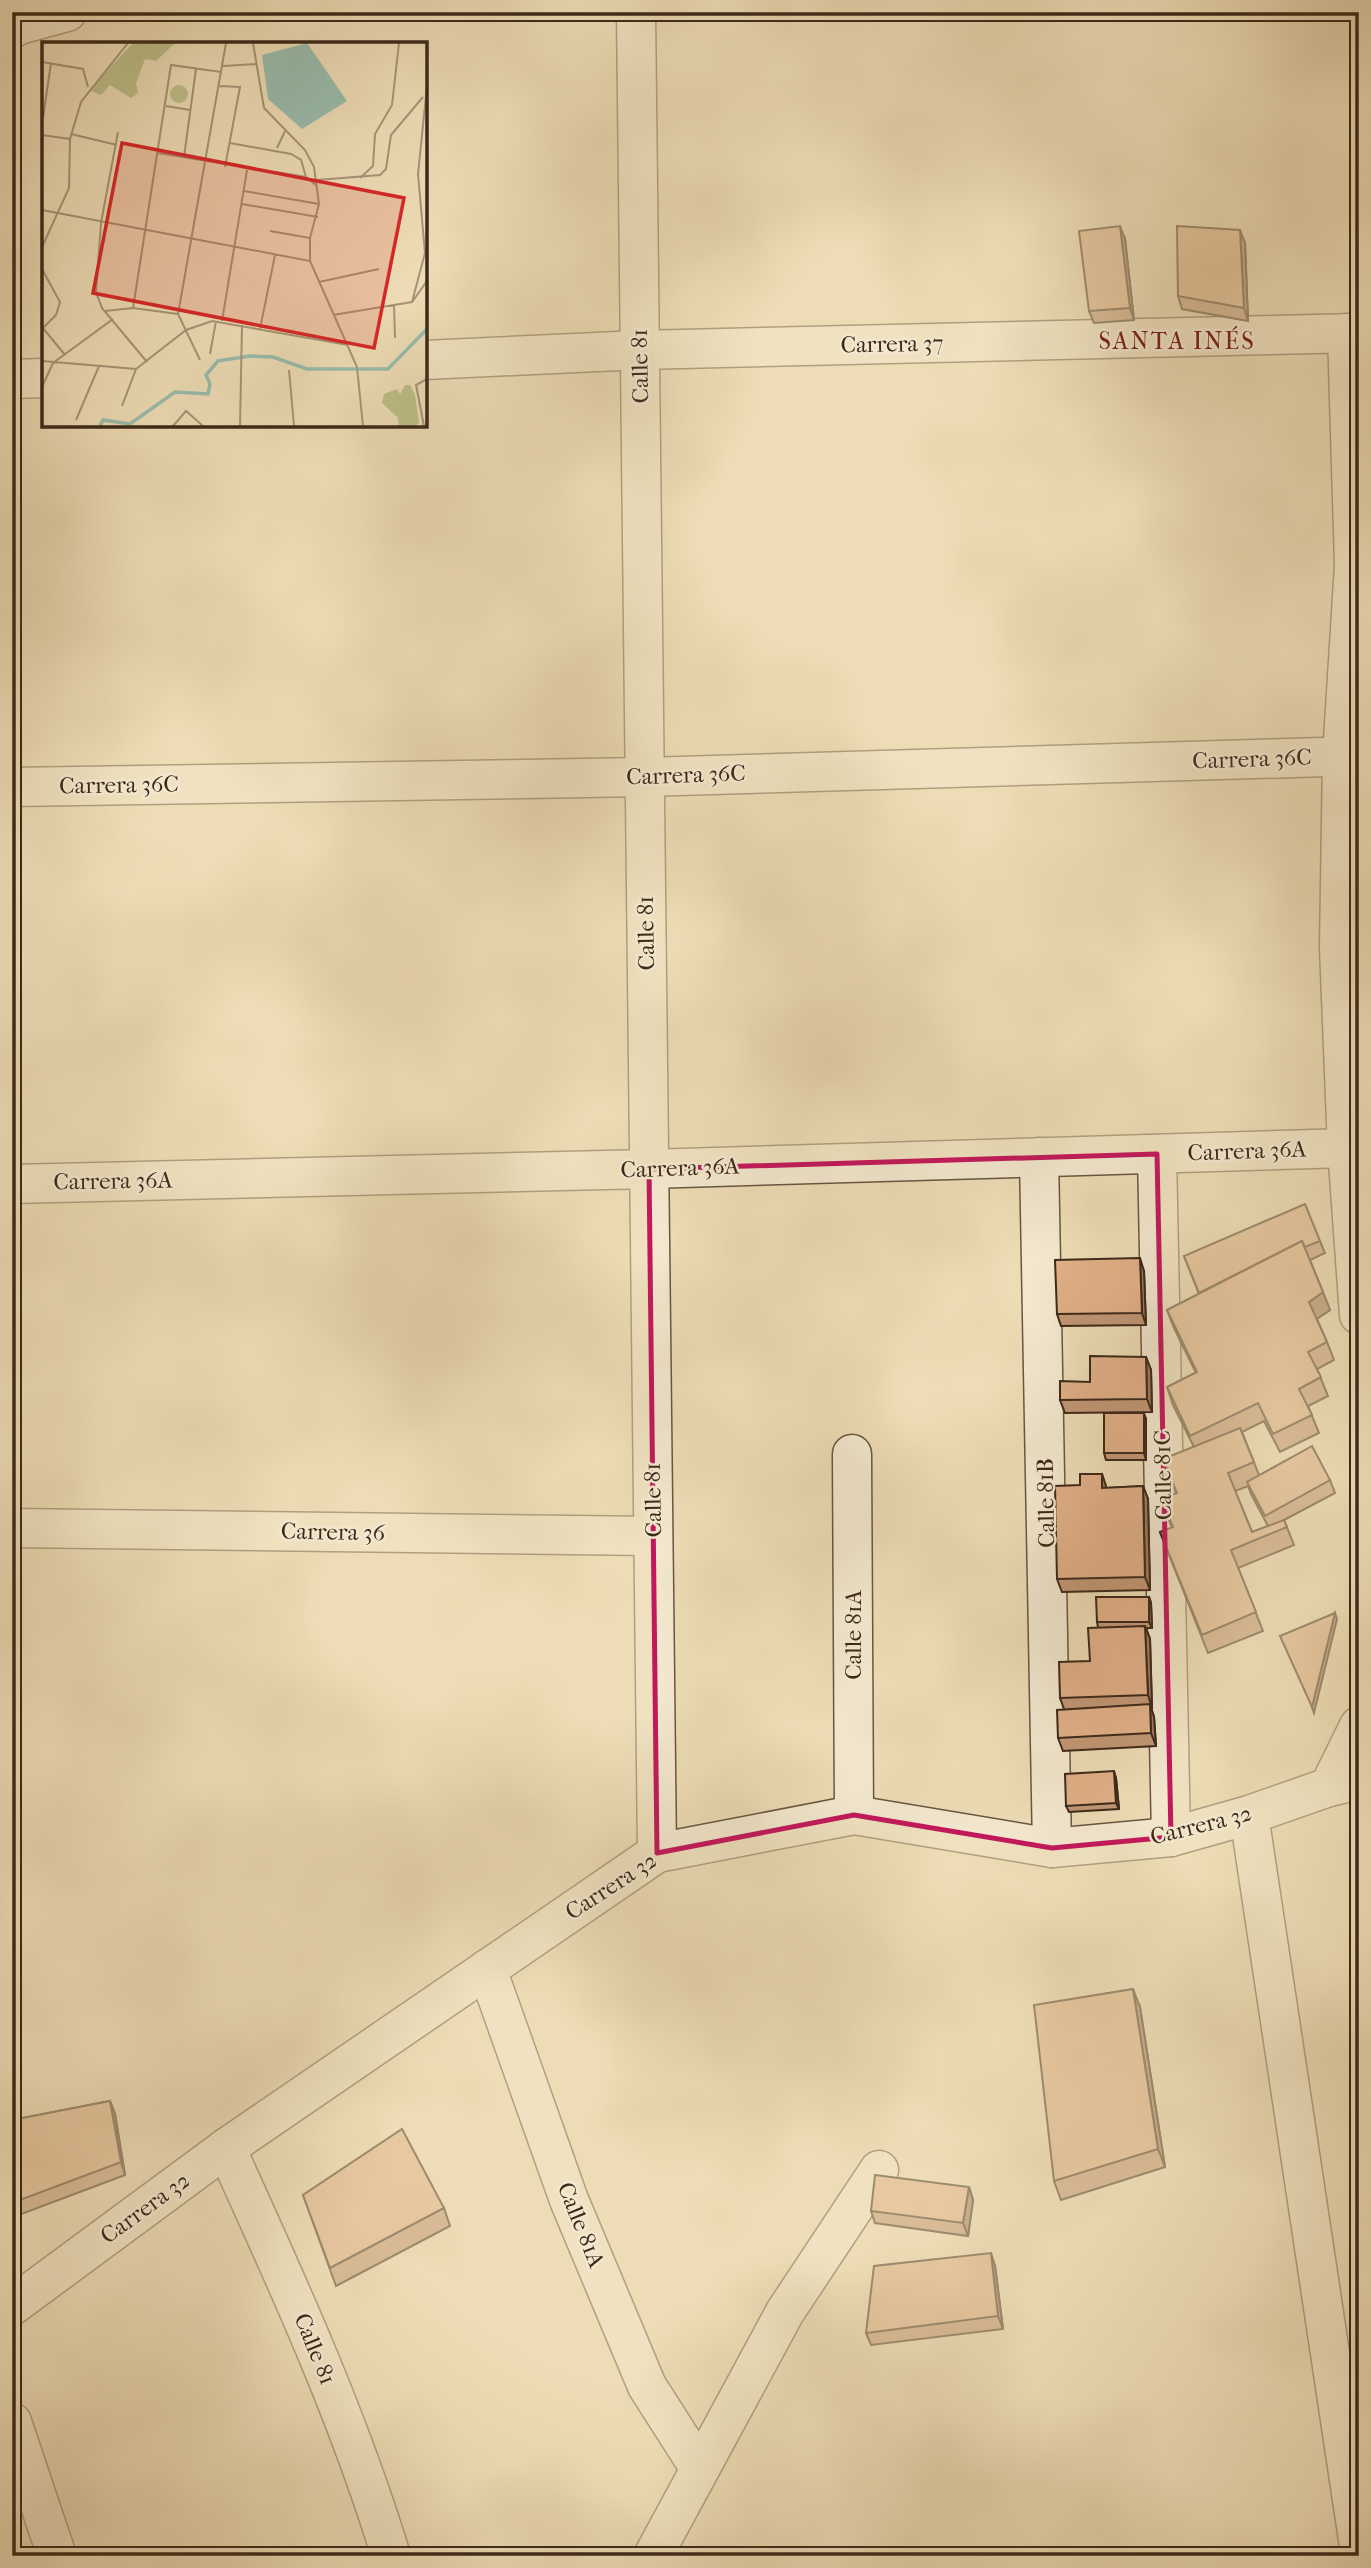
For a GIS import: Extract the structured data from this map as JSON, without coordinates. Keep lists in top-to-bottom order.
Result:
{
  "streets": {
    "street": [
      "Carrera 37",
      "Calle 81",
      "Carrera 36C",
      "Carrera 36A",
      "Calle 81C",
      "Calle 81B",
      "Carrera 36",
      "Calle 81A",
      "Carrera 32"
    ]
  },
  "crossings": [
    ["Carrera 37", "Calle 81"],
    ["Calle 81", "Carrera 36C"],
    ["Calle 81", "Carrera 36A"],
    ["Calle 81", "Carrera 36"],
    ["Calle 81", "Carrera 32"],
    ["Carrera 36A", "Calle 81C"],
    ["Carrera 36A", "Calle 81B"],
    ["Calle 81C", "Carrera 32"],
    ["Calle 81B", "Carrera 32"],
    ["Calle 81A", "Carrera 32"]
  ],
  "districts": ["SANTA INÉS"]
}
